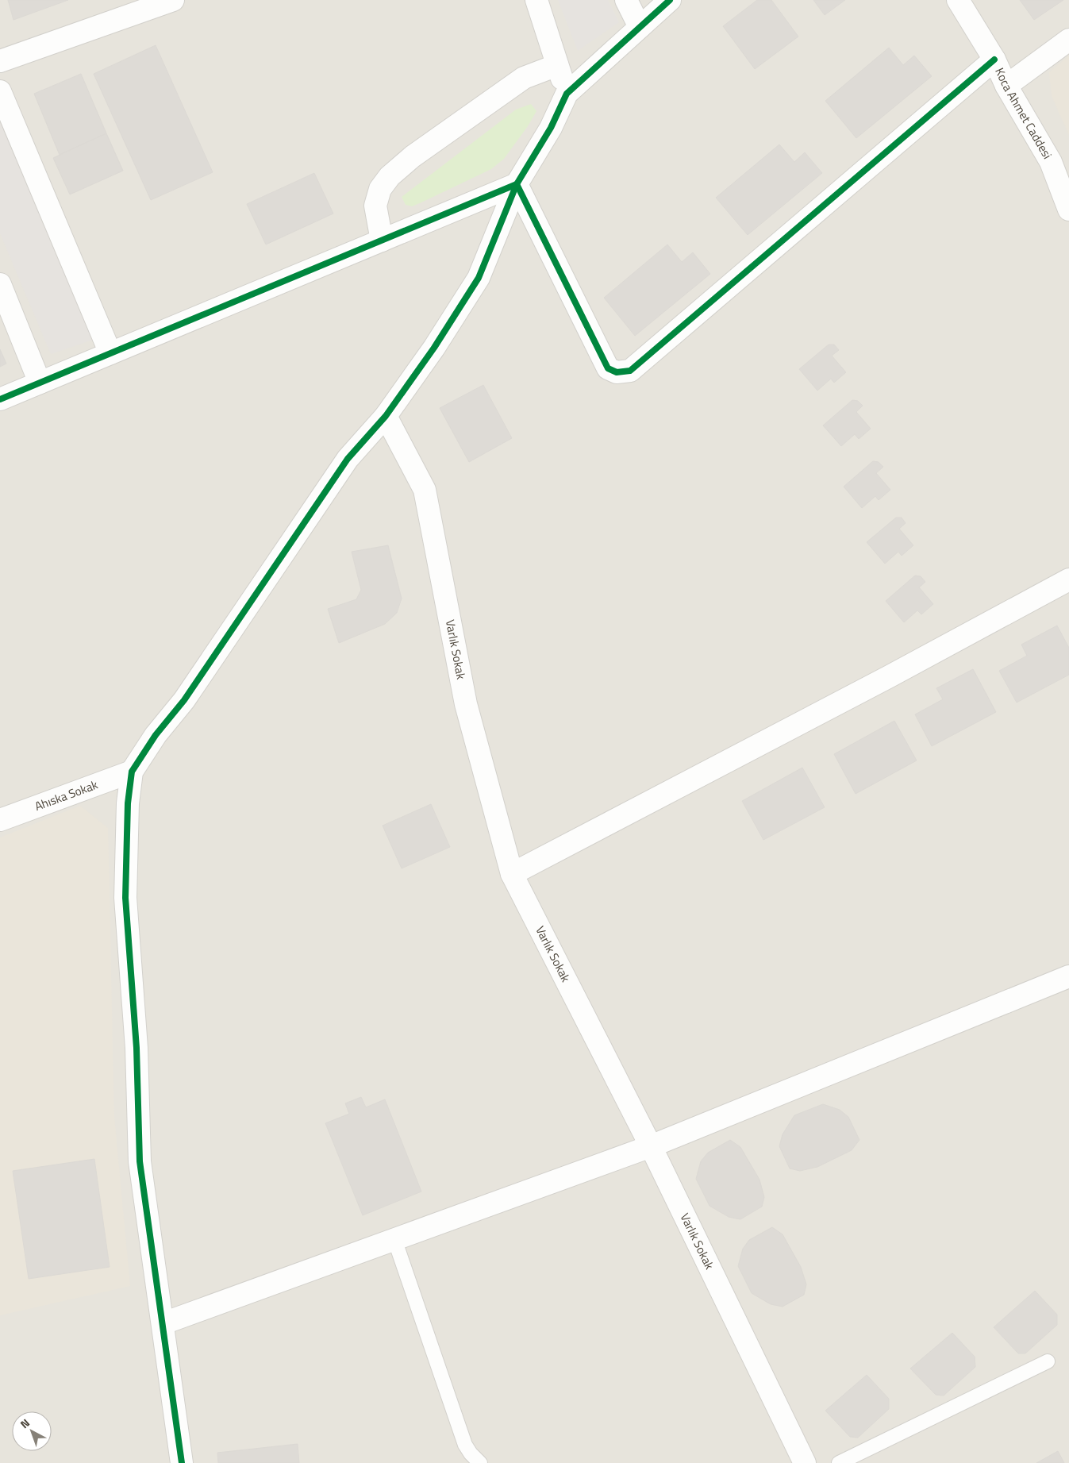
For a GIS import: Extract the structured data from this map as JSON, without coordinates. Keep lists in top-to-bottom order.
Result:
{
  "streets": {
    "street": ["Koca Ahmet Caddesi", "Varlık Sokak", "Ahıska Sokak"]
  },
  "north": "top left"
}
